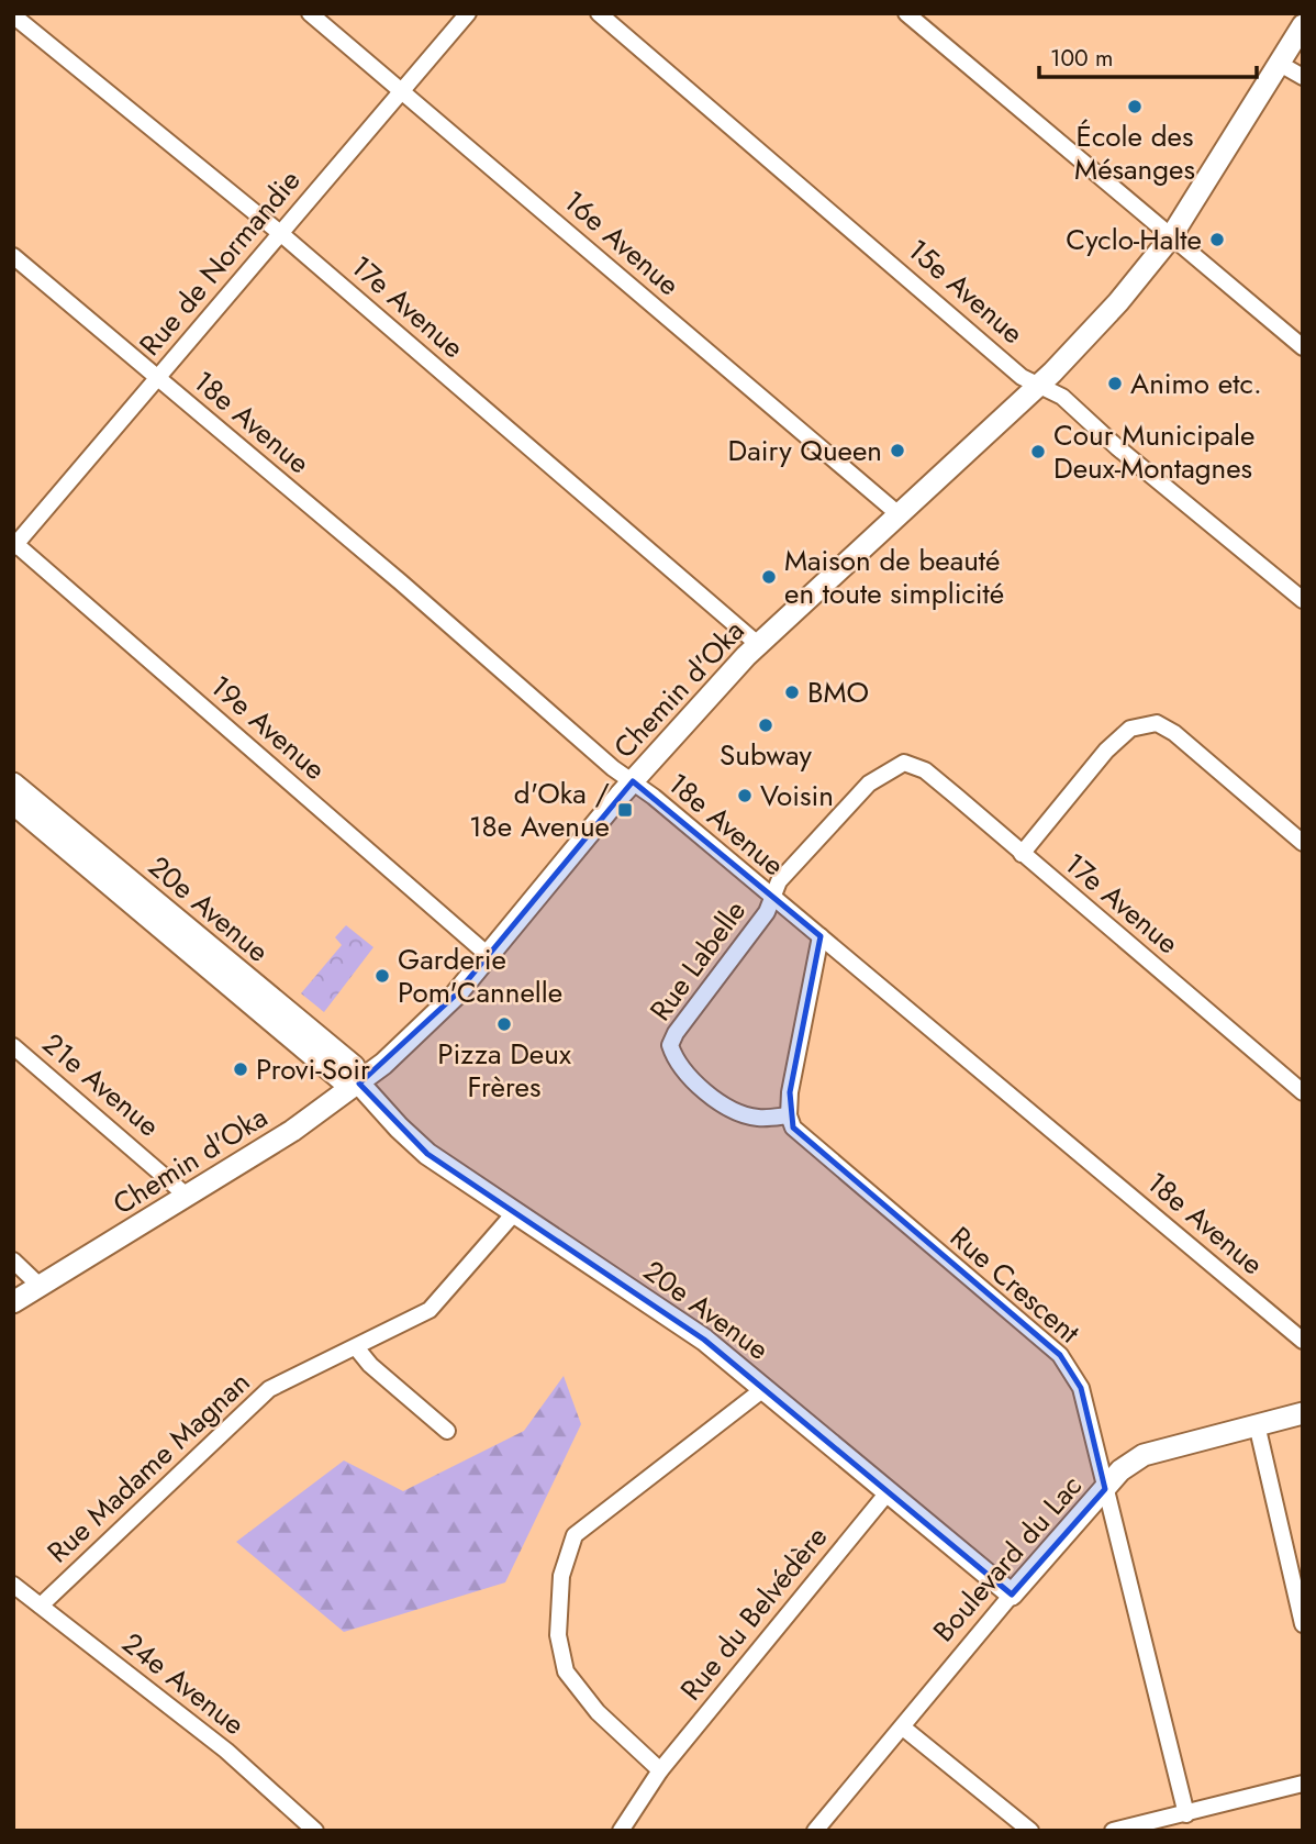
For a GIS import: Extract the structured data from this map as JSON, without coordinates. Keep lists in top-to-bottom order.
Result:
{
  "streets": {
    "street": [
      "16e Avenue",
      "Rue de Normandie",
      "15e Avenue",
      "17e Avenue",
      "18e Avenue",
      "Chemin d'Oka",
      "19e Avenue",
      "20e Avenue",
      "Rue Labelle",
      "21e Avenue",
      "Rue Crescent",
      "Rue Madame Magnan",
      "Boulevard du Lac",
      "Rue du Belvédère",
      "24e Avenue"
    ]
  },
  "crossings": [
    ["16e Avenue", "Rue de Normandie"],
    ["16e Avenue", "Chemin d'Oka"],
    ["Rue de Normandie", "17e Avenue"],
    ["Rue de Normandie", "18e Avenue"],
    ["Rue de Normandie", "19e Avenue"],
    ["15e Avenue", "Chemin d'Oka"],
    ["17e Avenue", "18e Avenue"],
    ["17e Avenue", "Chemin d'Oka"],
    ["17e Avenue", "Rue Labelle"],
    ["18e Avenue", "Chemin d'Oka"],
    ["18e Avenue", "Rue Labelle"],
    ["Chemin d'Oka", "19e Avenue"],
    ["Chemin d'Oka", "20e Avenue"],
    ["Chemin d'Oka", "21e Avenue"],
    ["20e Avenue", "Rue Madame Magnan"],
    ["20e Avenue", "Boulevard du Lac"],
    ["20e Avenue", "Rue du Belvédère"],
    ["Rue Labelle", "Rue Crescent"],
    ["Rue Crescent", "Boulevard du Lac"],
    ["Rue Madame Magnan", "24e Avenue"]
  ],
  "places": {
    "other": [
      "École des Mésanges",
      "Cyclo-Halte",
      "Animo etc.",
      "Dairy Queen",
      "Cour Municipale Deux-Montagnes",
      "Maison de beauté en toute simplicité",
      "BMO",
      "Subway",
      "Voisin",
      "Garderie Pom'Cannelle",
      "Pizza Deux Frères",
      "Provi-Soir"
    ],
    "transit": ["d'Oka / 18e Avenue"]
  },
  "scale_bar": "100 m"
}
